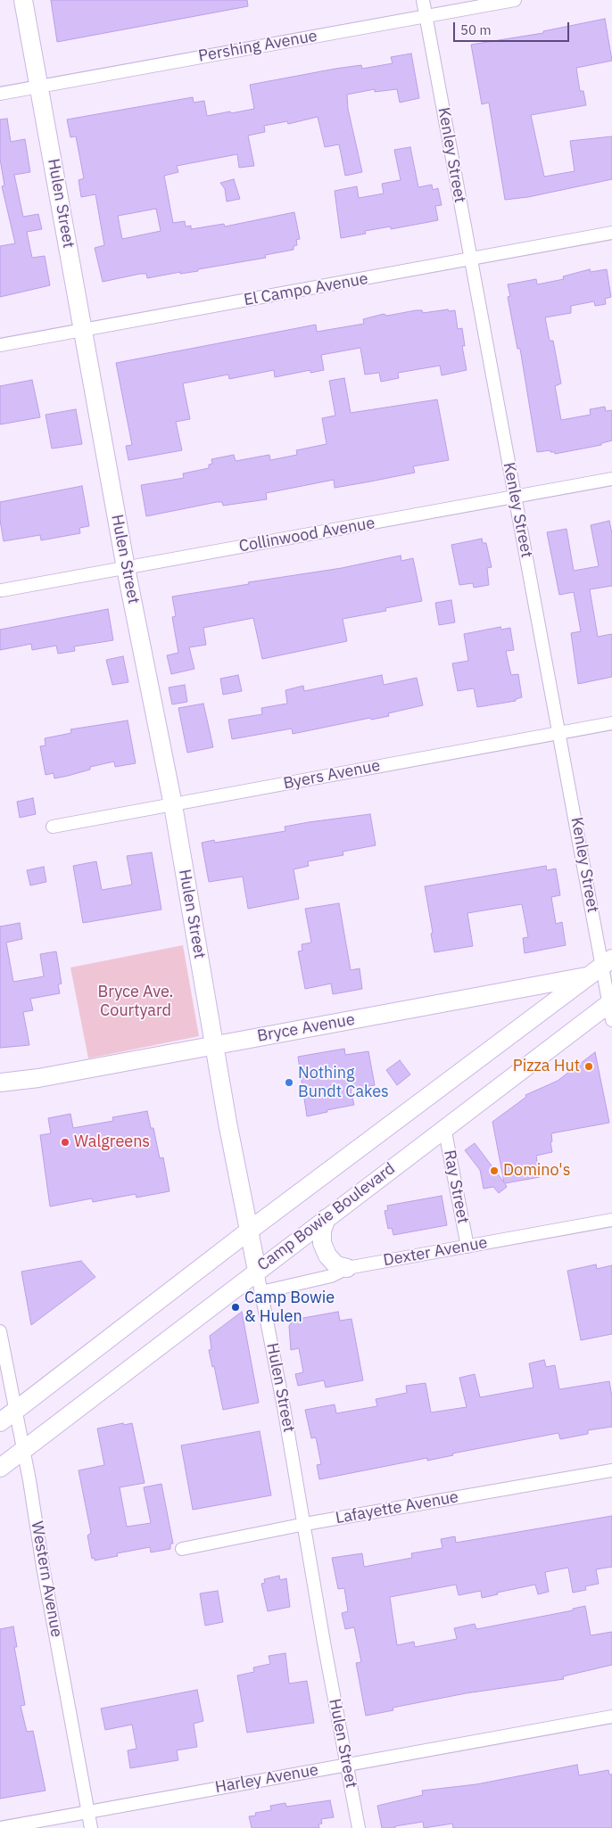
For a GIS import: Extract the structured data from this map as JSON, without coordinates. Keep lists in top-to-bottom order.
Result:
{
  "streets": {
    "main road": ["Hulen Street", "Bryce Avenue", "Camp Bowie Boulevard"],
    "street": [
      "Pershing Avenue",
      "Kenley Street",
      "El Campo Avenue",
      "Collinwood Avenue",
      "Byers Avenue",
      "Ray Street",
      "Dexter Avenue",
      "Lafayette Avenue",
      "Western Avenue",
      "Harley Avenue"
    ]
  },
  "crossings": [
    ["Pershing Avenue", "Kenley Street"],
    ["Pershing Avenue", "Hulen Street"],
    ["Kenley Street", "El Campo Avenue"],
    ["Kenley Street", "Collinwood Avenue"],
    ["Kenley Street", "Byers Avenue"],
    ["Kenley Street", "Bryce Avenue"],
    ["Kenley Street", "Camp Bowie Boulevard"],
    ["Hulen Street", "El Campo Avenue"],
    ["Hulen Street", "Collinwood Avenue"],
    ["Hulen Street", "Byers Avenue"],
    ["Hulen Street", "Bryce Avenue"],
    ["Hulen Street", "Camp Bowie Boulevard"],
    ["Hulen Street", "Dexter Avenue"],
    ["Hulen Street", "Lafayette Avenue"],
    ["Hulen Street", "Harley Avenue"],
    ["Ray Street", "Camp Bowie Boulevard"],
    ["Ray Street", "Dexter Avenue"],
    ["Camp Bowie Boulevard", "Western Avenue"],
    ["Western Avenue", "Harley Avenue"]
  ],
  "parks": ["Bryce Ave. Courtyard"],
  "places": [
    "Pizza Hut",
    "Nothing Bundt Cakes",
    "Walgreens",
    "Domino's",
    "Camp Bowie & Hulen"
  ],
  "scale_bar": "50 m"
}
